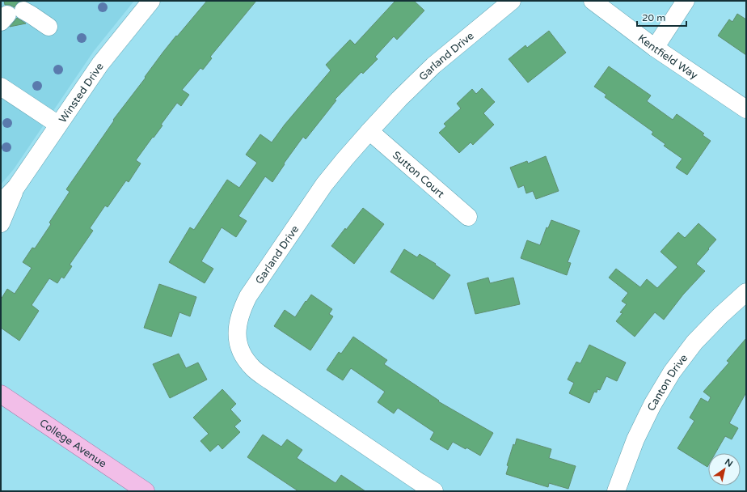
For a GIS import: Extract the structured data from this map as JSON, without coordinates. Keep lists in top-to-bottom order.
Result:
{
  "streets": {
    "main road": ["College Avenue"],
    "street": [
      "Garland Drive",
      "Kentfield Way",
      "Winsted Drive",
      "Sutton Court",
      "Canton Drive"
    ]
  },
  "crossings": [
    ["Garland Drive", "Sutton Court"]
  ],
  "scale_bar": "20 m",
  "north": "top right"
}
